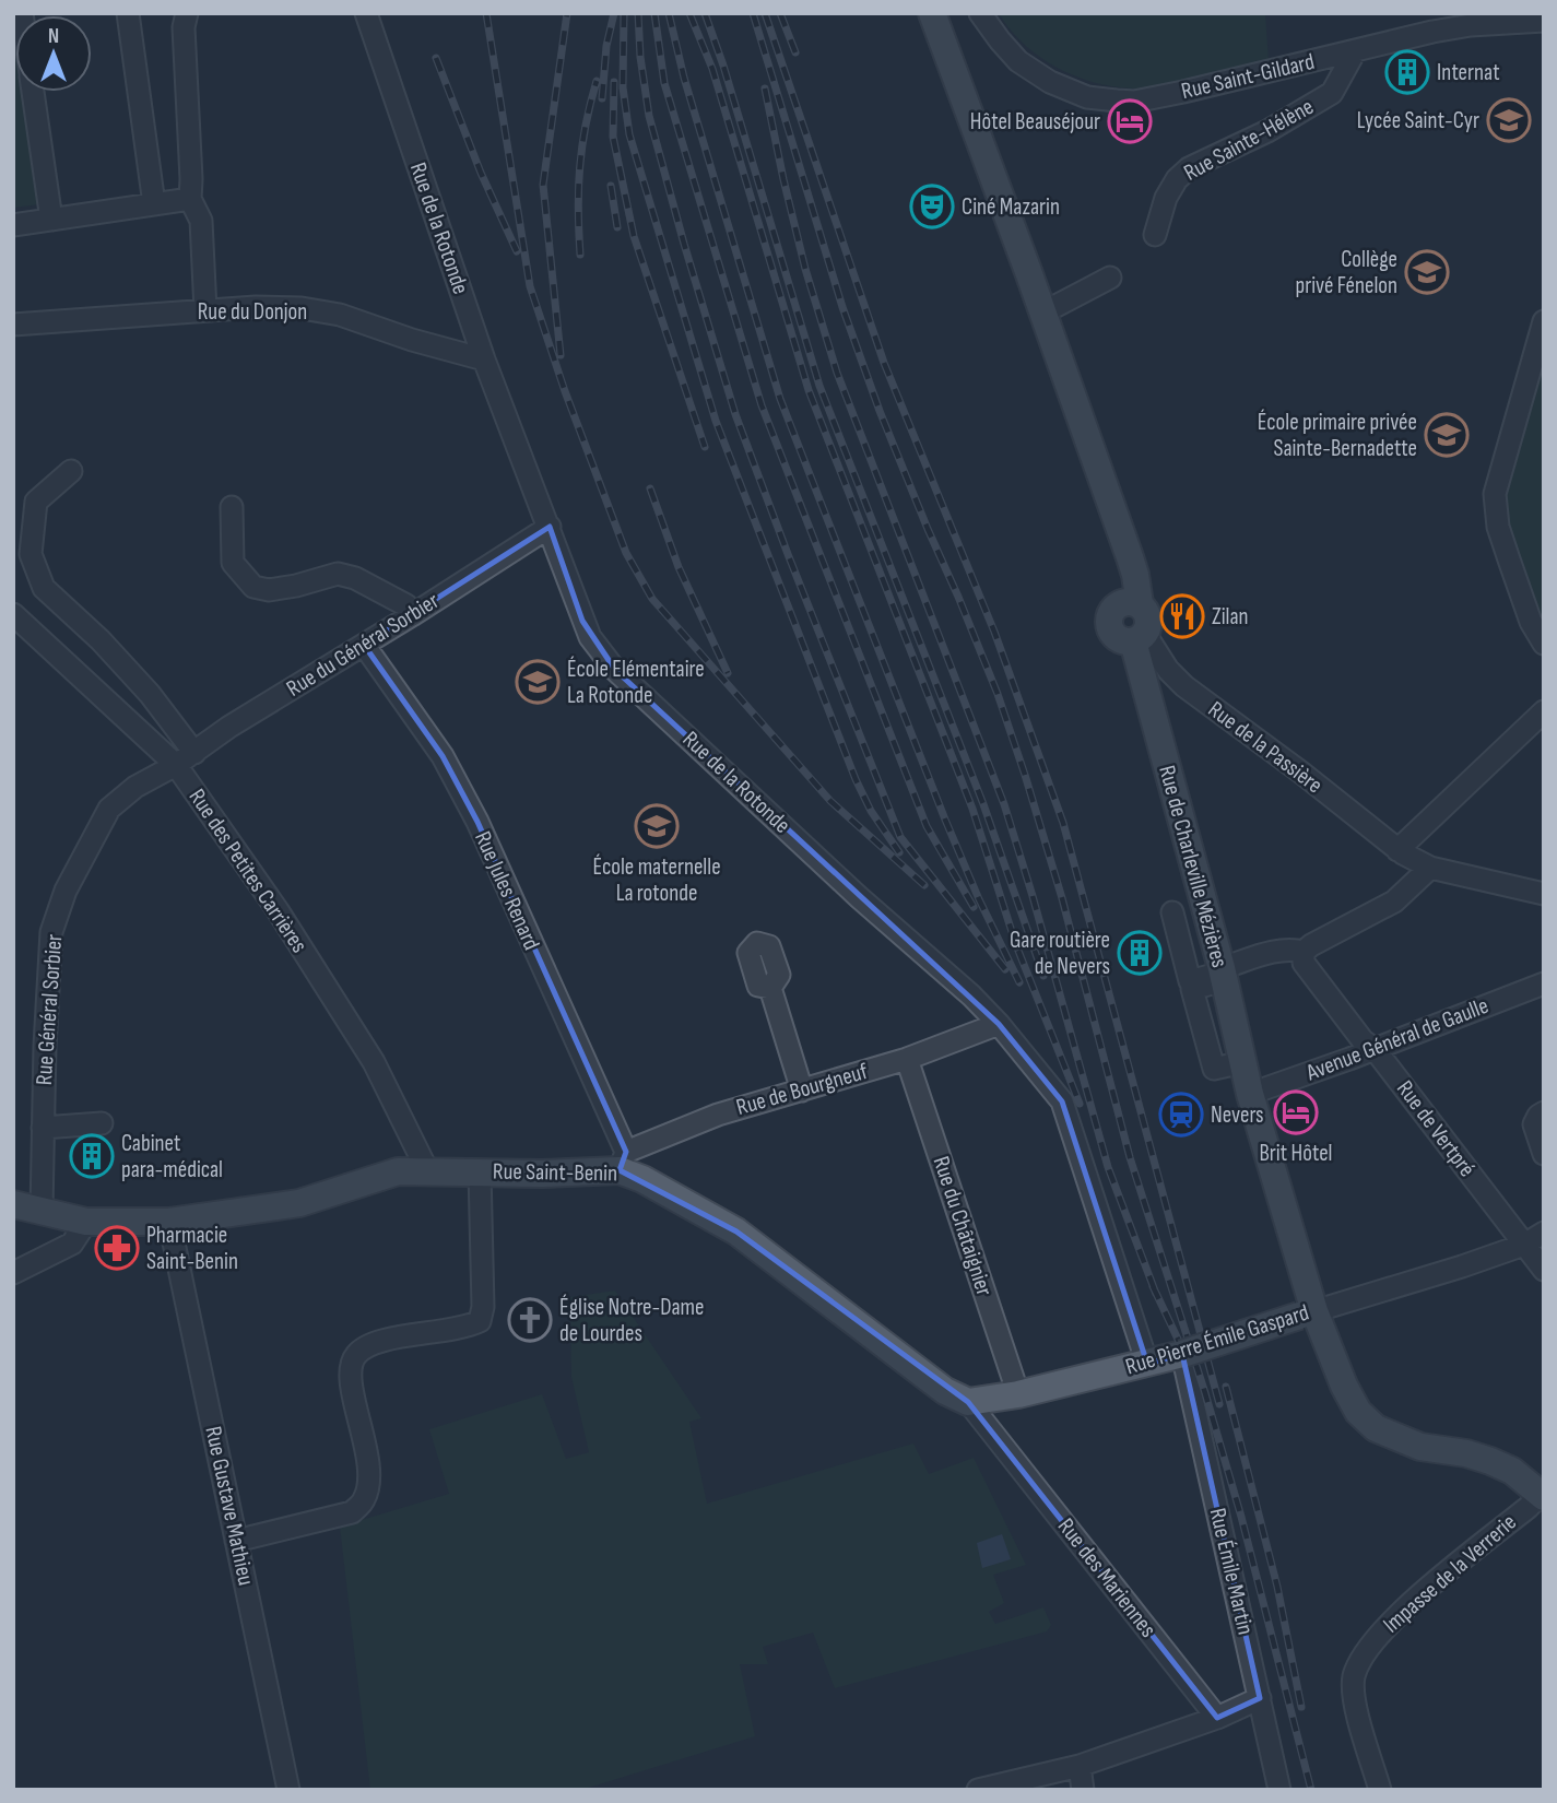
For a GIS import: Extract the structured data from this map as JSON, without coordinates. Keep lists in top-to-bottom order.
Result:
{
  "streets": {
    "main road": ["Rue de Charleville Mézières", "Rue Saint-Benin", "Rue Pierre Émile Gaspard"],
    "street": [
      "Rue Saint-Gildard",
      "Rue Sainte-Hélène",
      "Rue de la Rotonde",
      "Rue du Donjon",
      "Rue du Général Sorbier",
      "Rue de la Passière",
      "Rue des Petites Carrières",
      "Rue Jules Renard",
      "Rue Général Sorbier",
      "Avenue Général de Gaulle",
      "Rue de Bourgneuf",
      "Rue de Vertpré",
      "Rue du Châtaignier",
      "Rue Gustave Mathieu",
      "Rue Émile Martin",
      "Impasse de la Verrerie",
      "Rue des Mariennes"
    ]
  },
  "crossings": [
    ["Rue Saint-Gildard", "Rue Sainte-Hélène"],
    ["Rue de la Rotonde", "Rue du Donjon"],
    ["Rue de la Rotonde", "Rue du Général Sorbier"],
    ["Rue de la Rotonde", "Rue de Bourgneuf"],
    ["Rue de la Rotonde", "Rue Pierre Émile Gaspard"],
    ["Rue du Général Sorbier", "Rue des Petites Carrières"],
    ["Rue du Général Sorbier", "Rue Jules Renard"],
    ["Rue du Général Sorbier", "Rue Général Sorbier"],
    ["Rue de la Passière", "Rue de Charleville Mézières"],
    ["Rue de Charleville Mézières", "Avenue Général de Gaulle"],
    ["Rue de Charleville Mézières", "Rue Pierre Émile Gaspard"],
    ["Rue de Charleville Mézières", "Impasse de la Verrerie"],
    ["Rue des Petites Carrières", "Rue Général Sorbier"],
    ["Rue des Petites Carrières", "Rue Saint-Benin"],
    ["Rue Jules Renard", "Rue de Bourgneuf"],
    ["Rue Jules Renard", "Rue Saint-Benin"],
    ["Rue Général Sorbier", "Rue Saint-Benin"],
    ["Avenue Général de Gaulle", "Rue de Vertpré"],
    ["Rue de Bourgneuf", "Rue Saint-Benin"],
    ["Rue de Bourgneuf", "Rue du Châtaignier"],
    ["Rue de Vertpré", "Rue Pierre Émile Gaspard"],
    ["Rue Saint-Benin", "Rue Pierre Émile Gaspard"],
    ["Rue Saint-Benin", "Rue Gustave Mathieu"],
    ["Rue Saint-Benin", "Rue des Mariennes"],
    ["Rue du Châtaignier", "Rue Pierre Émile Gaspard"],
    ["Rue Pierre Émile Gaspard", "Rue Émile Martin"],
    ["Rue Pierre Émile Gaspard", "Rue des Mariennes"]
  ],
  "places": {
    "building": ["Internat", "Gare routière de Nevers", "Cabinet para-médical"],
    "school or university": [
      "Lycée Saint-Cyr",
      "Collège privé Fénelon",
      "École primaire privée Sainte-Bernadette",
      "École Elémentaire La Rotonde",
      "École maternelle La rotonde"
    ],
    "hotel": ["Hôtel Beauséjour", "Brit Hôtel"],
    "theatre": ["Ciné Mazarin"],
    "restaurant": ["Zilan"],
    "station": ["Nevers"],
    "pharmacy": ["Pharmacie Saint-Benin"],
    "church": ["Église Notre-Dame de Lourdes"]
  },
  "north": "top"
}
